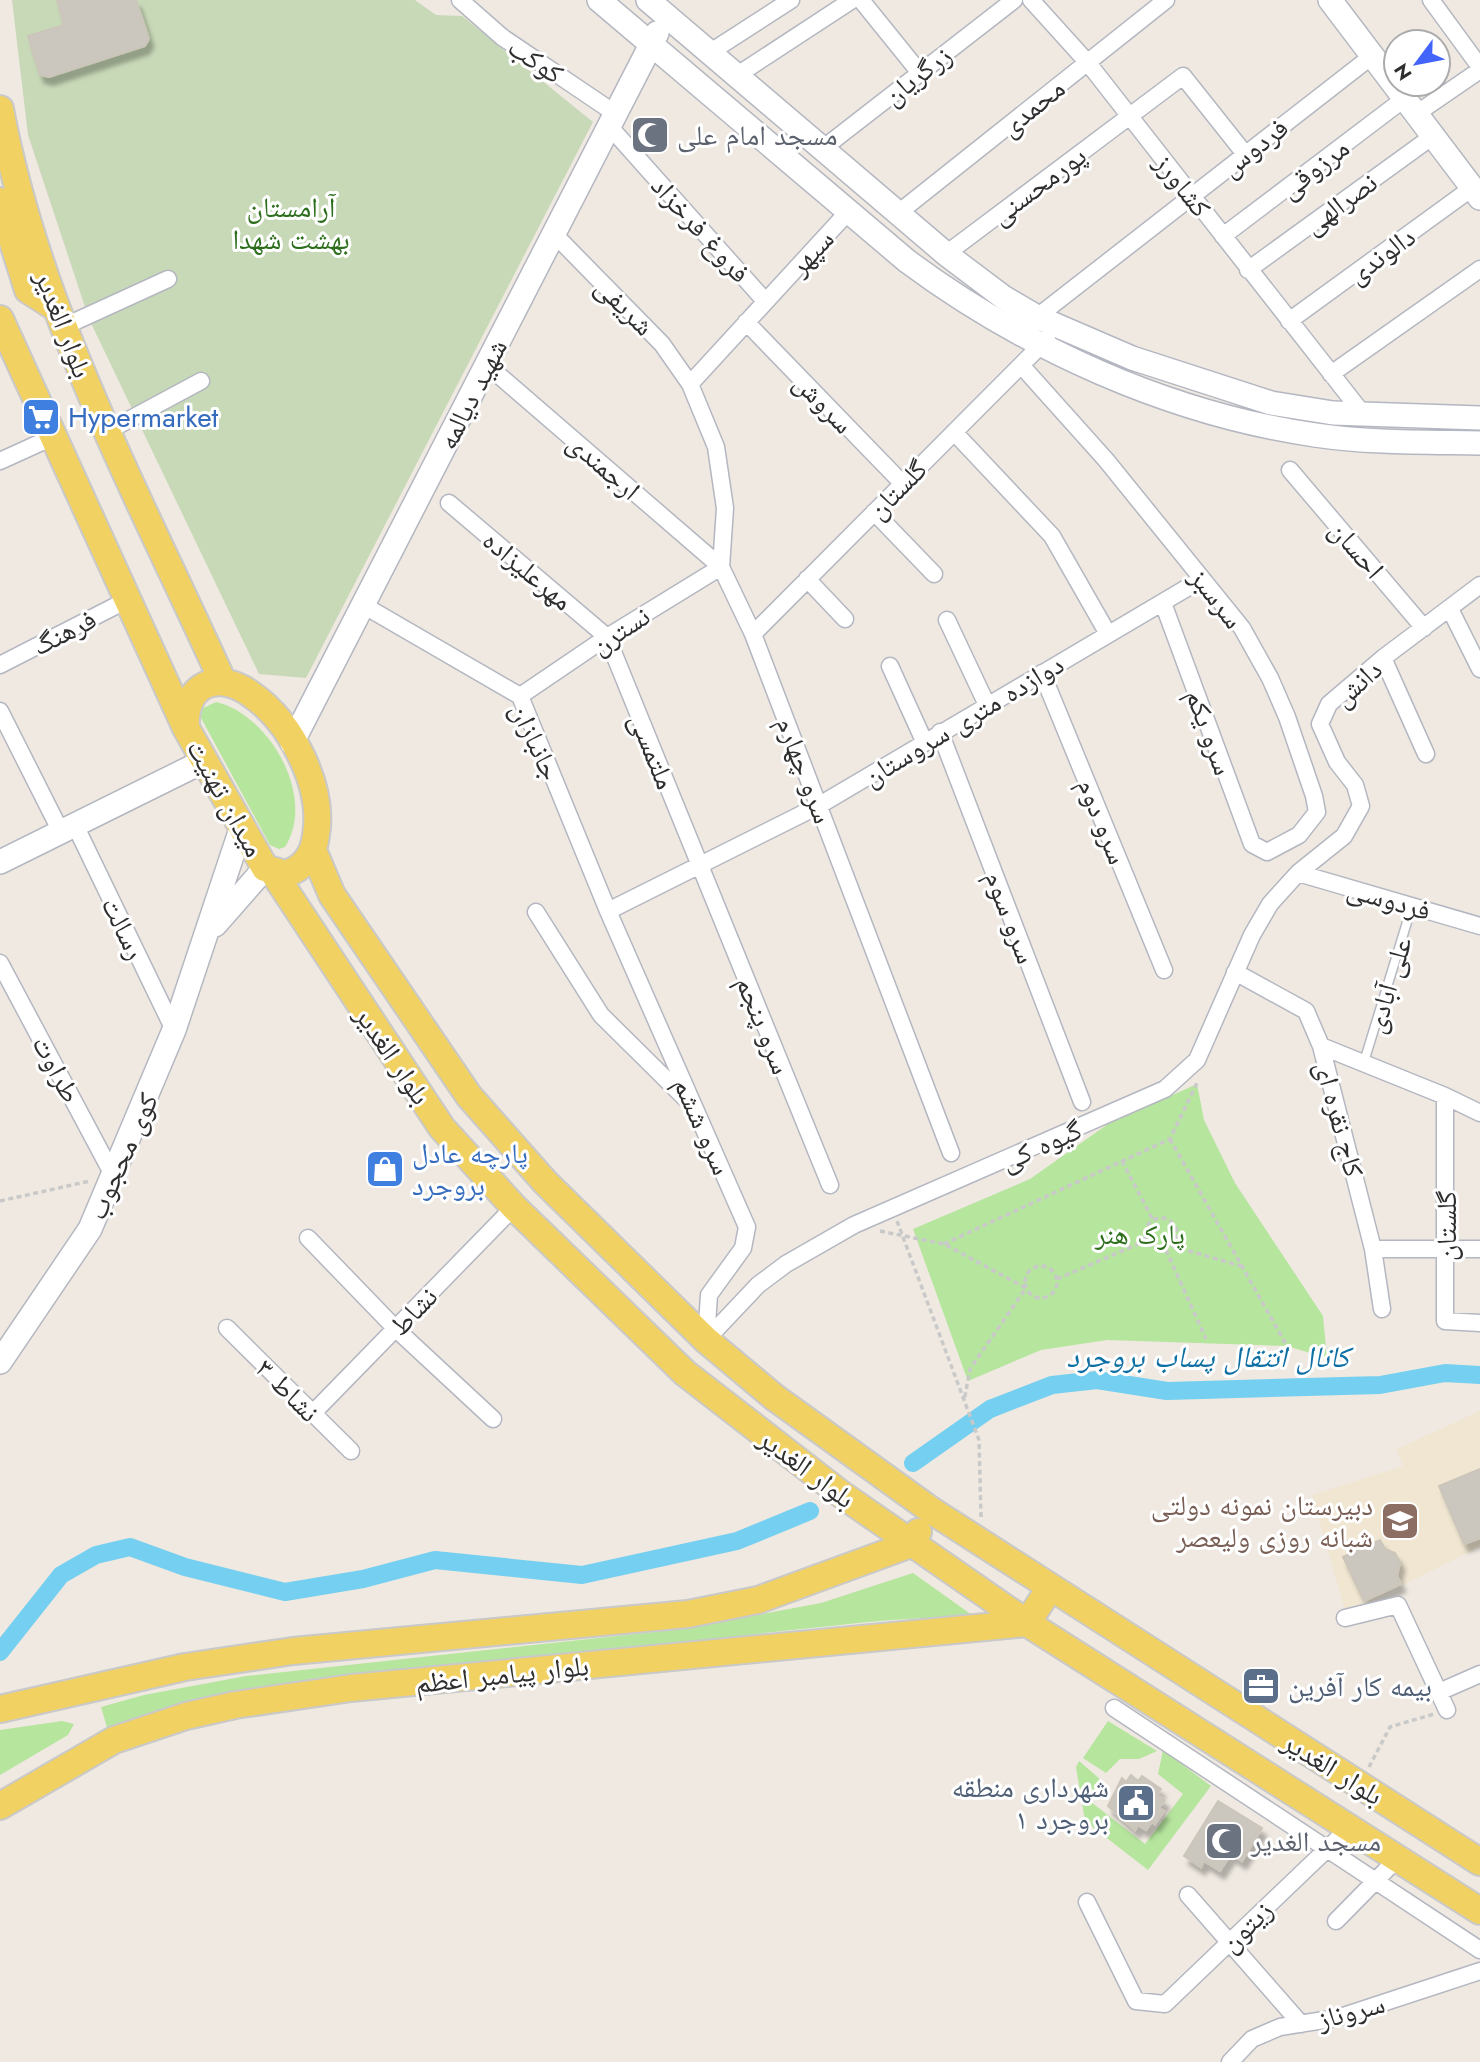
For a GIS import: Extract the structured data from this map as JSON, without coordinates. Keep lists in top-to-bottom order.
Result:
{
  "streets": {
    "main road": [
      "بلوار الغدیر",
      "شهید دیالمه",
      "میدان تهنیت",
      "کوی محجوب",
      "بلوار پیامبر اعظم"
    ],
    "street": [
      "کوکب",
      "زرگریان",
      "محمدی",
      "فردوس",
      "مرزوقی",
      "پورمحسنی",
      "کشاورز",
      "نصرالهی",
      "فروغ فرخزاد",
      "سپهر",
      "دالوندی",
      "شریفی",
      "سروش",
      "ارجمندی",
      "گلستان",
      "احسان",
      "مهرعلیزاده",
      "سرسبز",
      "نسترن",
      "فرهنگ",
      "دانش",
      "دوازده متری سروستان",
      "سرو یکم",
      "جانبازان",
      "ملتمسی",
      "سرو چهارم",
      "سرو دوم",
      "فردوسی",
      "سرو سوم",
      "رسالت",
      "سرو پنجم",
      "طراوت",
      "کاج نقره ای",
      "سرو ششم",
      "گیوه کی",
      "نشاط",
      "نشاط ۳",
      "زیتون",
      "سروناز"
    ],
    "lane": ["علی آبادی"]
  },
  "crossings": [
    ["کوکب", "فروغ فرخزاد"],
    ["کوکب", "شهید دیالمه"],
    ["محمدی", "کشاورز"],
    ["فردوس", "کشاورز"],
    ["مرزوقی", "کشاورز"],
    ["پورمحسنی", "کشاورز"],
    ["کشاورز", "نصرالهی"],
    ["کشاورز", "دالوندی"],
    ["فروغ فرخزاد", "سپهر"],
    ["فروغ فرخزاد", "شهید دیالمه"],
    ["سپهر", "شریفی"],
    ["سپهر", "سروش"],
    ["سپهر", "سرو چهارم"],
    ["شریفی", "شهید دیالمه"],
    ["شریفی", "سرو چهارم"],
    ["بلوار الغدیر", "فرهنگ"],
    ["بلوار الغدیر", "میدان تهنیت"],
    ["بلوار الغدیر", "سرو ششم"],
    ["بلوار الغدیر", "گیوه کی"],
    ["بلوار الغدیر", "نشاط"],
    ["بلوار الغدیر", "بلوار پیامبر اعظم"],
    ["بلوار الغدیر", "زیتون"],
    ["شهید دیالمه", "ارجمندی"],
    ["شهید دیالمه", "جانبازان"],
    ["شهید دیالمه", "میدان تهنیت"],
    ["سروش", "گلستان"],
    ["ارجمندی", "نسترن"],
    ["ارجمندی", "سرو چهارم"],
    ["گلستان", "سرسبز"],
    ["گلستان", "سرو چهارم"],
    ["احسان", "دانش"],
    ["مهرعلیزاده", "نسترن"],
    ["مهرعلیزاده", "ملتمسی"],
    ["سرسبز", "دوازده متری سروستان"],
    ["سرسبز", "سرو یکم"],
    ["نسترن", "جانبازان"],
    ["نسترن", "ملتمسی"],
    ["نسترن", "سرو چهارم"],
    ["دانش", "فردوسی"],
    ["دانش", "گیوه کی"],
    ["دوازده متری سروستان", "سرو یکم"],
    ["دوازده متری سروستان", "جانبازان"],
    ["دوازده متری سروستان", "ملتمسی"],
    ["دوازده متری سروستان", "سرو چهارم"],
    ["دوازده متری سروستان", "سرو دوم"],
    ["دوازده متری سروستان", "سرو سوم"],
    ["دوازده متری سروستان", "سرو پنجم"],
    ["دوازده متری سروستان", "سرو ششم"],
    ["جانبازان", "سرو ششم"],
    ["ملتمسی", "سرو پنجم"],
    ["میدان تهنیت", "کوی محجوب"],
    ["فردوسی", "علی آبادی"],
    ["فردوسی", "گیوه کی"],
    ["رسالت", "کوی محجوب"],
    ["طراوت", "کوی محجوب"],
    ["کاج نقره ای", "گیوه کی"],
    ["سرو ششم", "گیوه کی"],
    ["نشاط", "نشاط ۳"]
  ],
  "water": ["کانال انتقال پساب بروجرد"],
  "parks": ["آرامستان بهشت شهدا", "پارک هنر"],
  "places": {
    "mosque": ["مسجد امام علی", "مسجد الغدیر"],
    "supermarket": ["Hypermarket"],
    "shop": ["پارچه عادل بروجرد"],
    "school or university": ["دبیرستان نمونه دولتی شبانه روزی ولیعصر"],
    "office": ["بیمه کار آفرین"],
    "public building": ["شهرداری منطقه ۱ بروجرد"]
  },
  "north": "bottom left"
}
